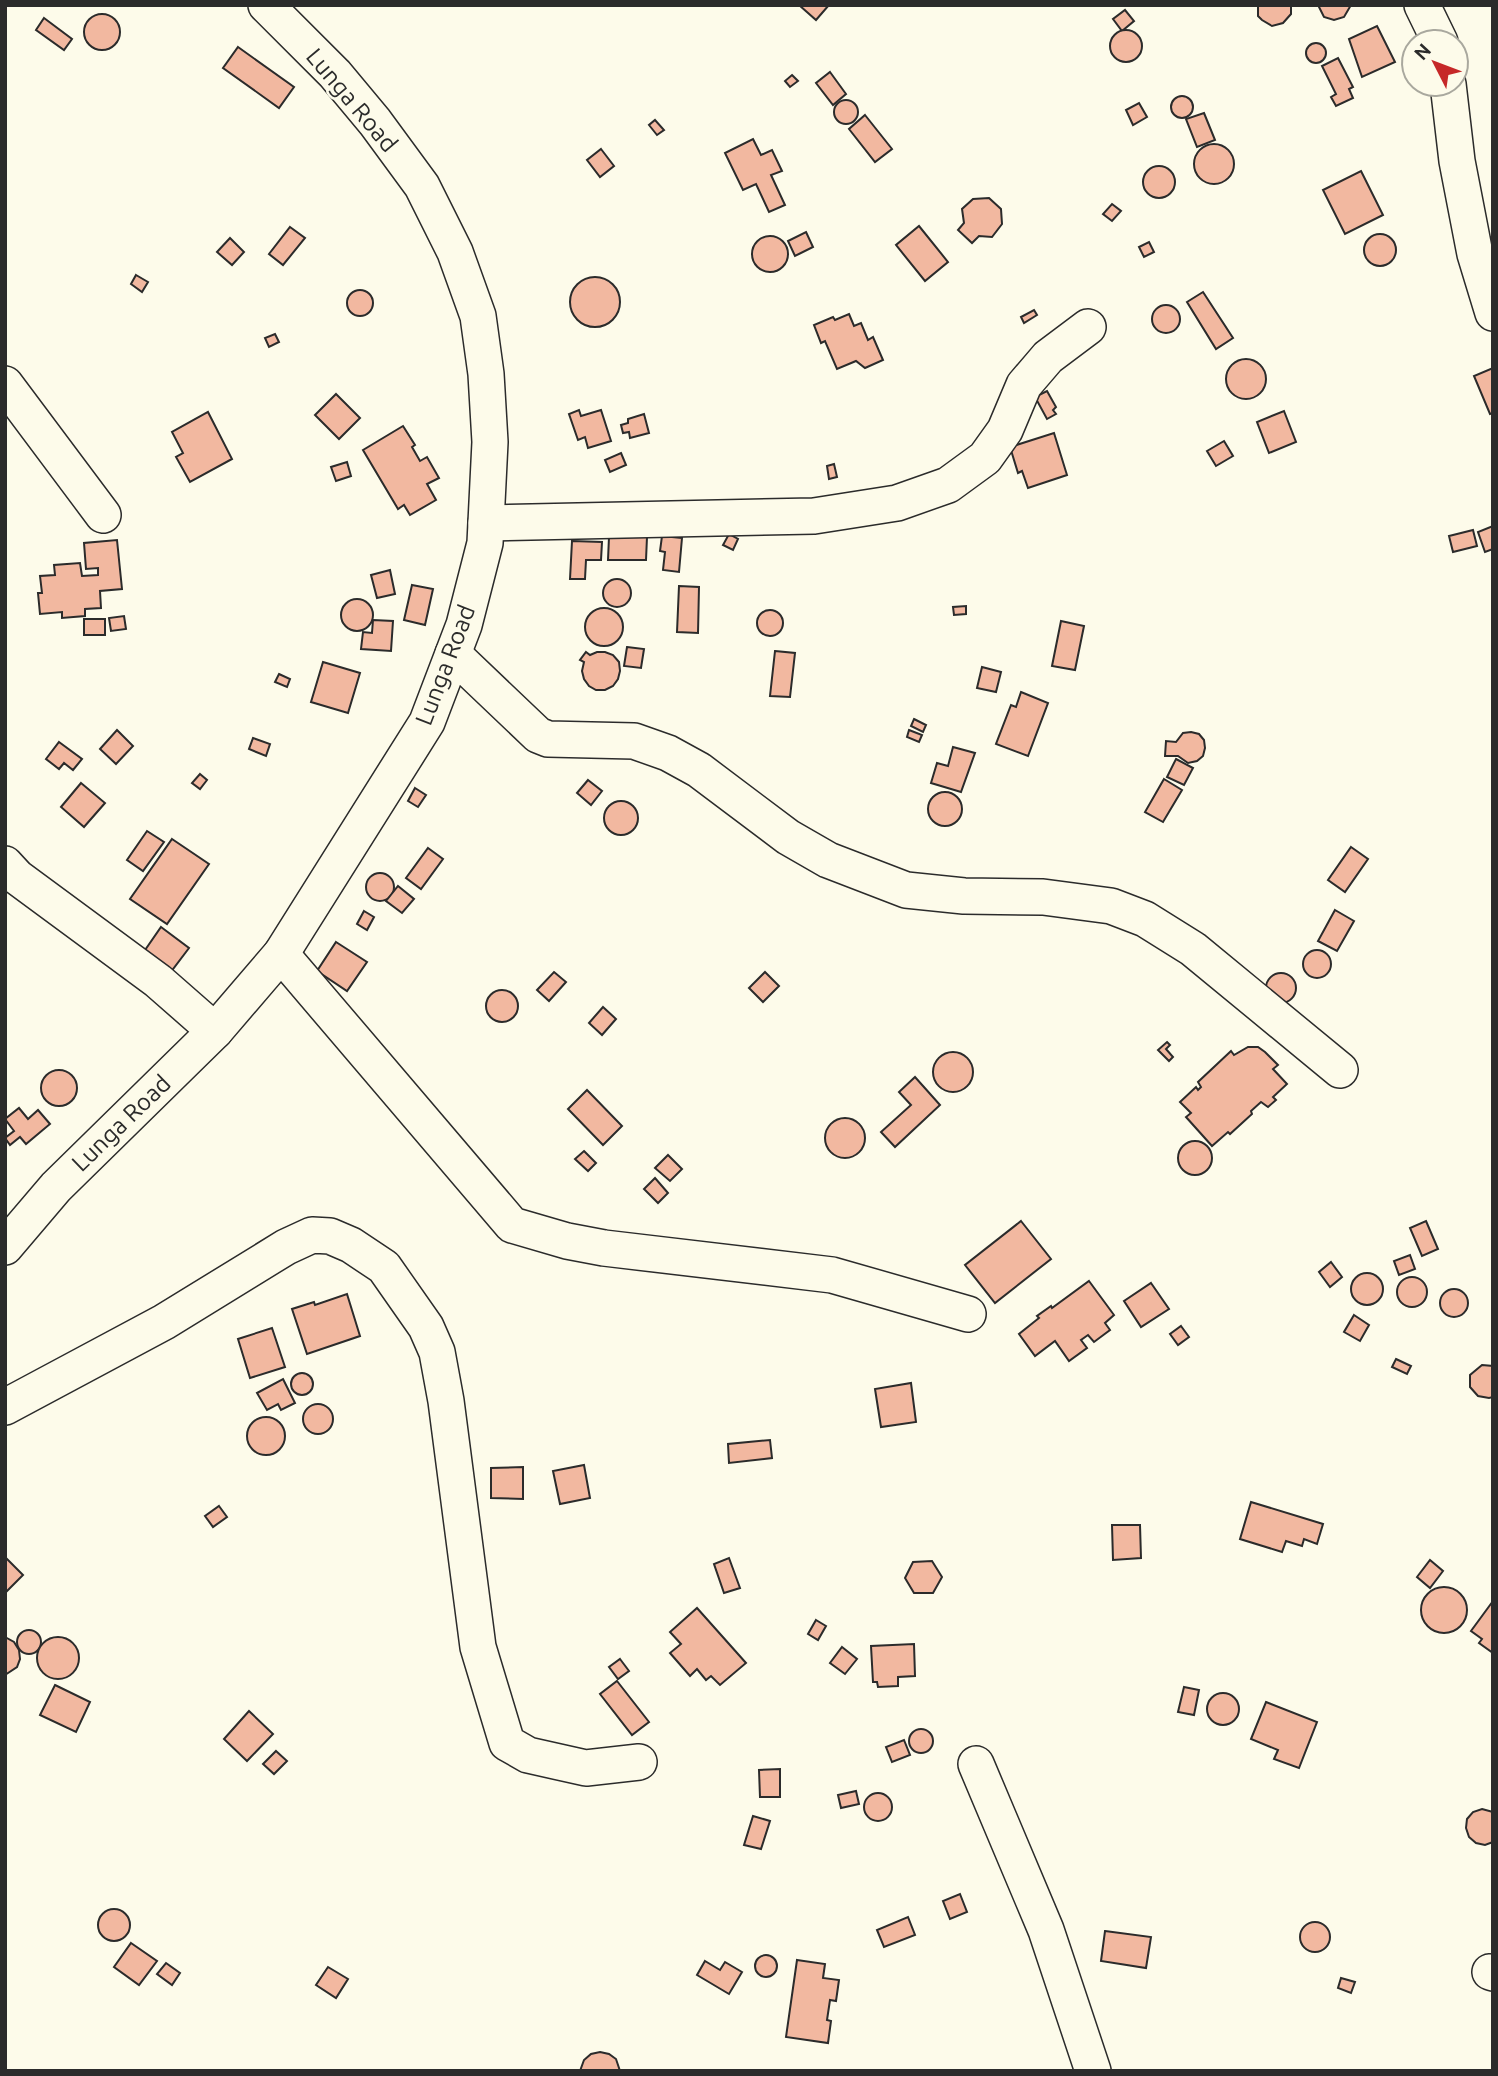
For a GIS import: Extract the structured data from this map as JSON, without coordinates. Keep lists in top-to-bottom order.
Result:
{
  "streets": {
    "street": ["Lunga Road"]
  },
  "north": "top left"
}
